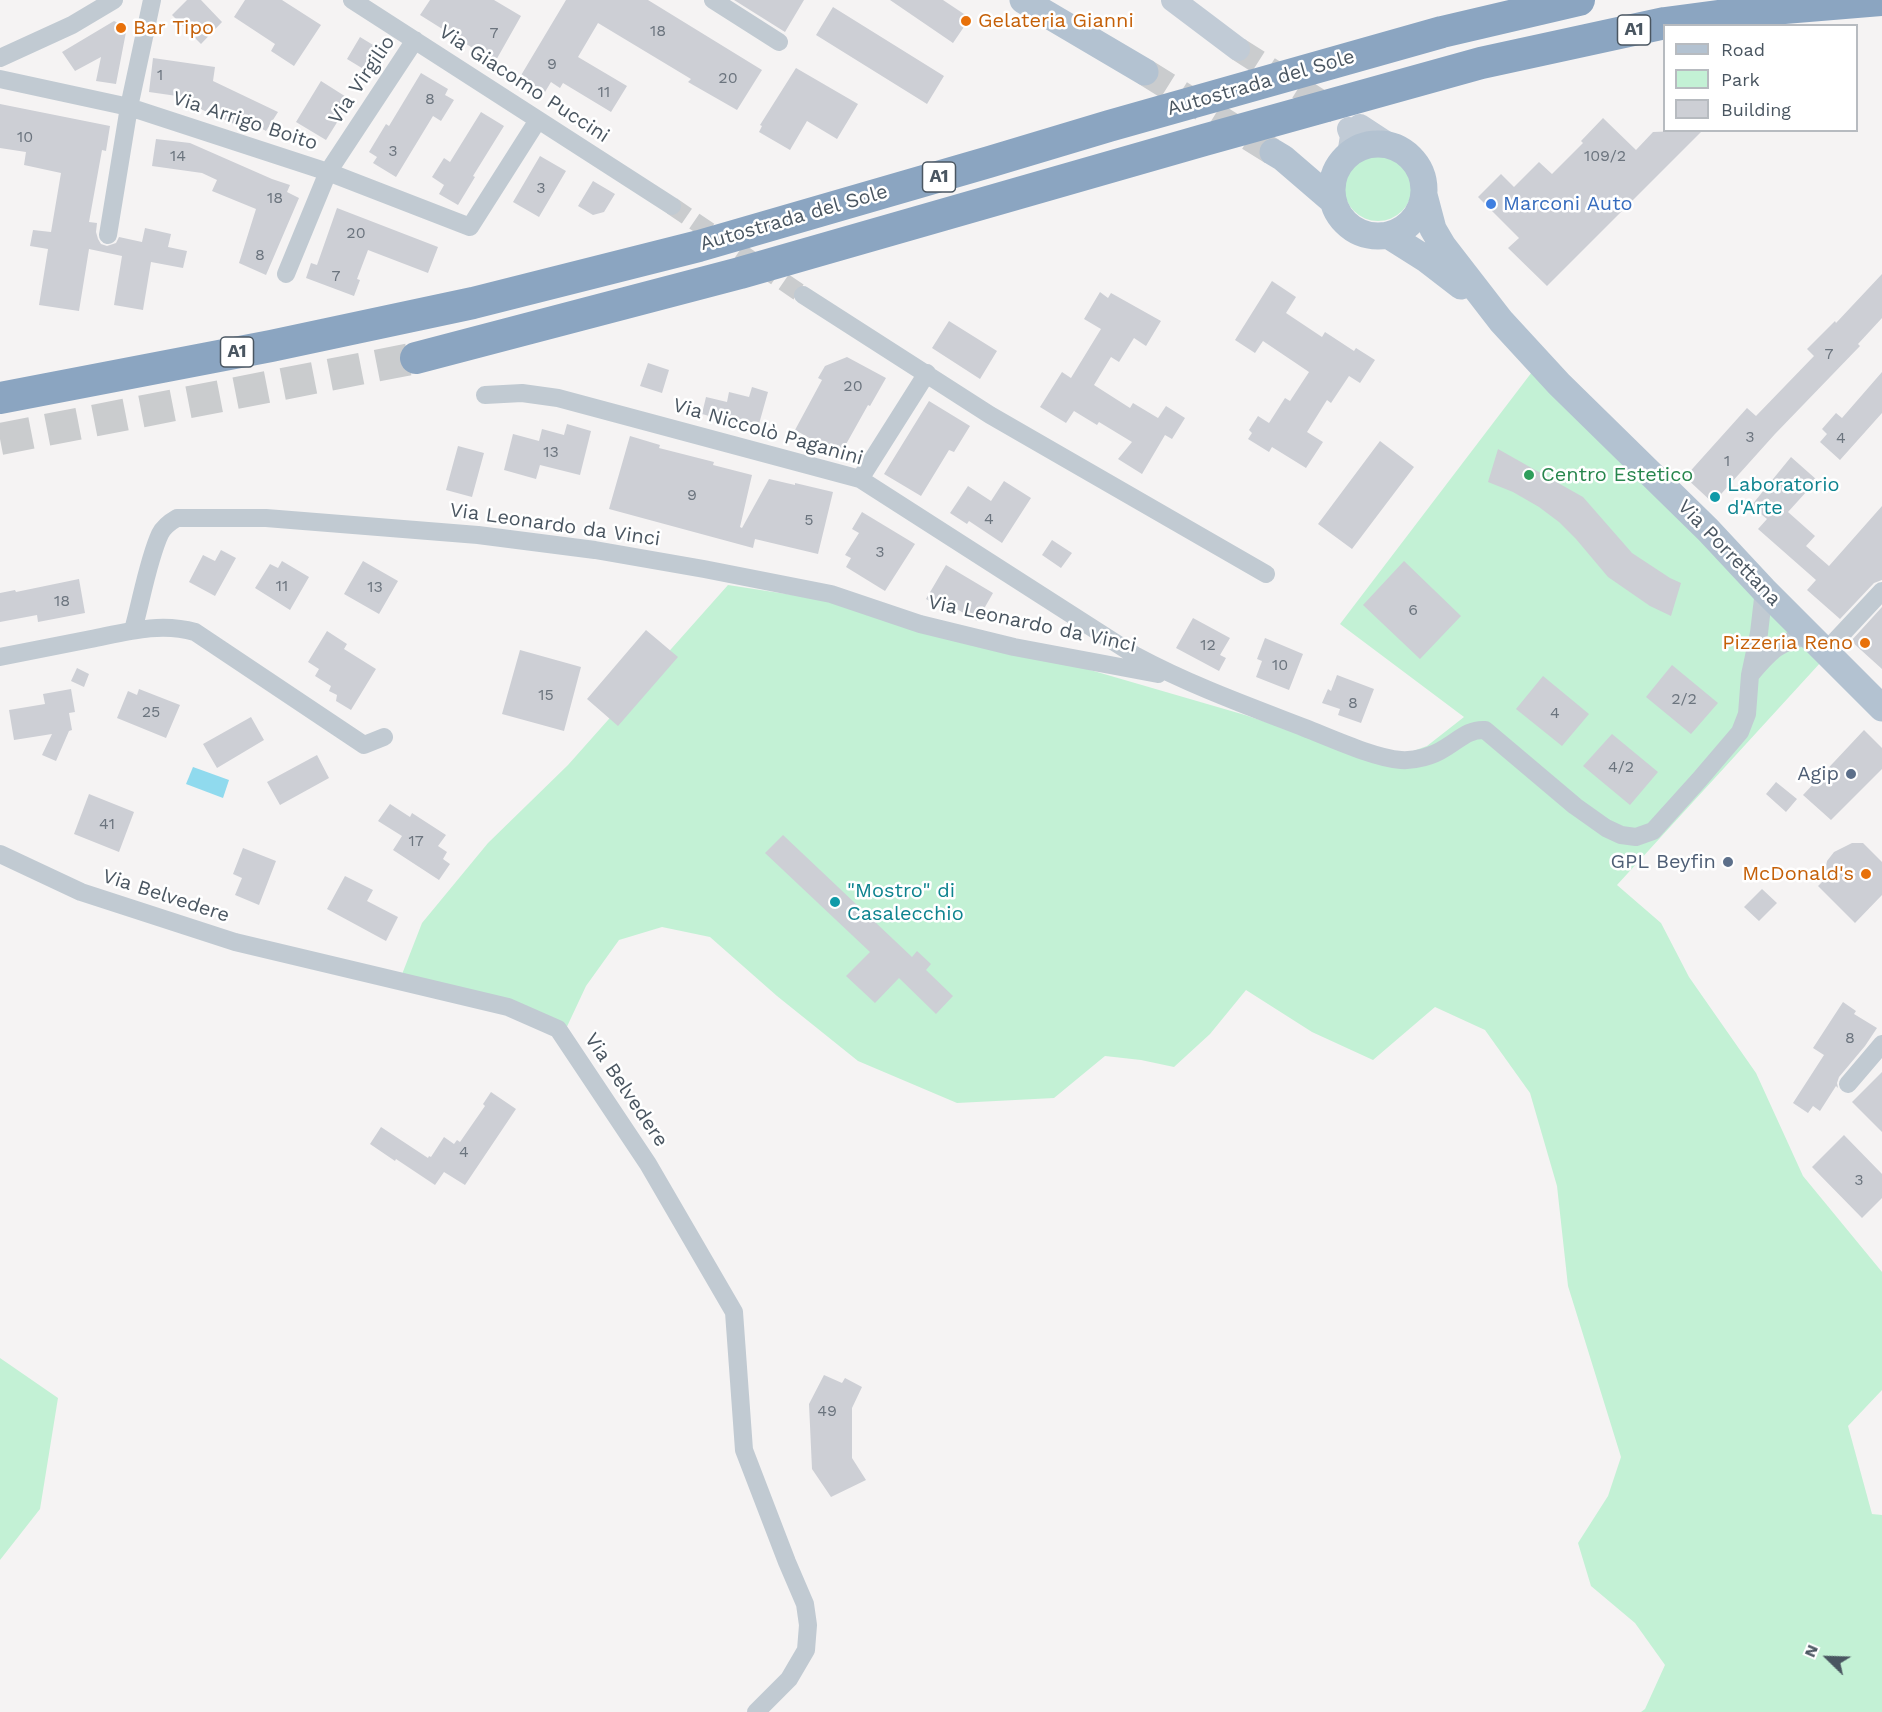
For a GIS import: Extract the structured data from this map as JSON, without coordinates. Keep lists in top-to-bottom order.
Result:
{
  "streets": {
    "highway": ["A1", "Autostrada del Sole"],
    "main road": ["Via Porrettana"],
    "street": [
      "Via Virgilio",
      "Via Giacomo Puccini",
      "Via Arrigo Boito",
      "Via Niccolò Paganini",
      "Via Leonardo da Vinci",
      "Via Belvedere"
    ]
  },
  "crossings": [
    ["Via Virgilio", "Via Giacomo Puccini"],
    ["Via Virgilio", "Via Arrigo Boito"],
    ["Via Giacomo Puccini", "Via Arrigo Boito"],
    ["Via Niccolò Paganini", "Via Leonardo da Vinci"],
    ["Via Leonardo da Vinci", "Via Porrettana"]
  ],
  "places": [
    "Gelateria Gianni",
    "Bar Tipo",
    "Marconi Auto",
    "Centro Estetico",
    "Laboratorio d'Arte",
    "Pizzeria Reno",
    "Agip",
    "GPL Beyfin",
    "McDonald's",
    "\"Mostro\" di Casalecchio"
  ],
  "house_numbers": [
    "18",
    "7",
    "9",
    "1",
    "20",
    "11",
    "8",
    "10",
    "3",
    "14",
    "109/2",
    "3",
    "18",
    "20",
    "8",
    "7",
    "7",
    "20",
    "3",
    "4",
    "13",
    "1",
    "9",
    "4",
    "5",
    "3",
    "11",
    "13",
    "18",
    "6",
    "12",
    "10",
    "15",
    "2/2",
    "8",
    "25",
    "4",
    "4/2",
    "41",
    "17",
    "8",
    "4",
    "3",
    "49"
  ],
  "legend": ["Road", "Park", "Building"],
  "north": "top left"
}
